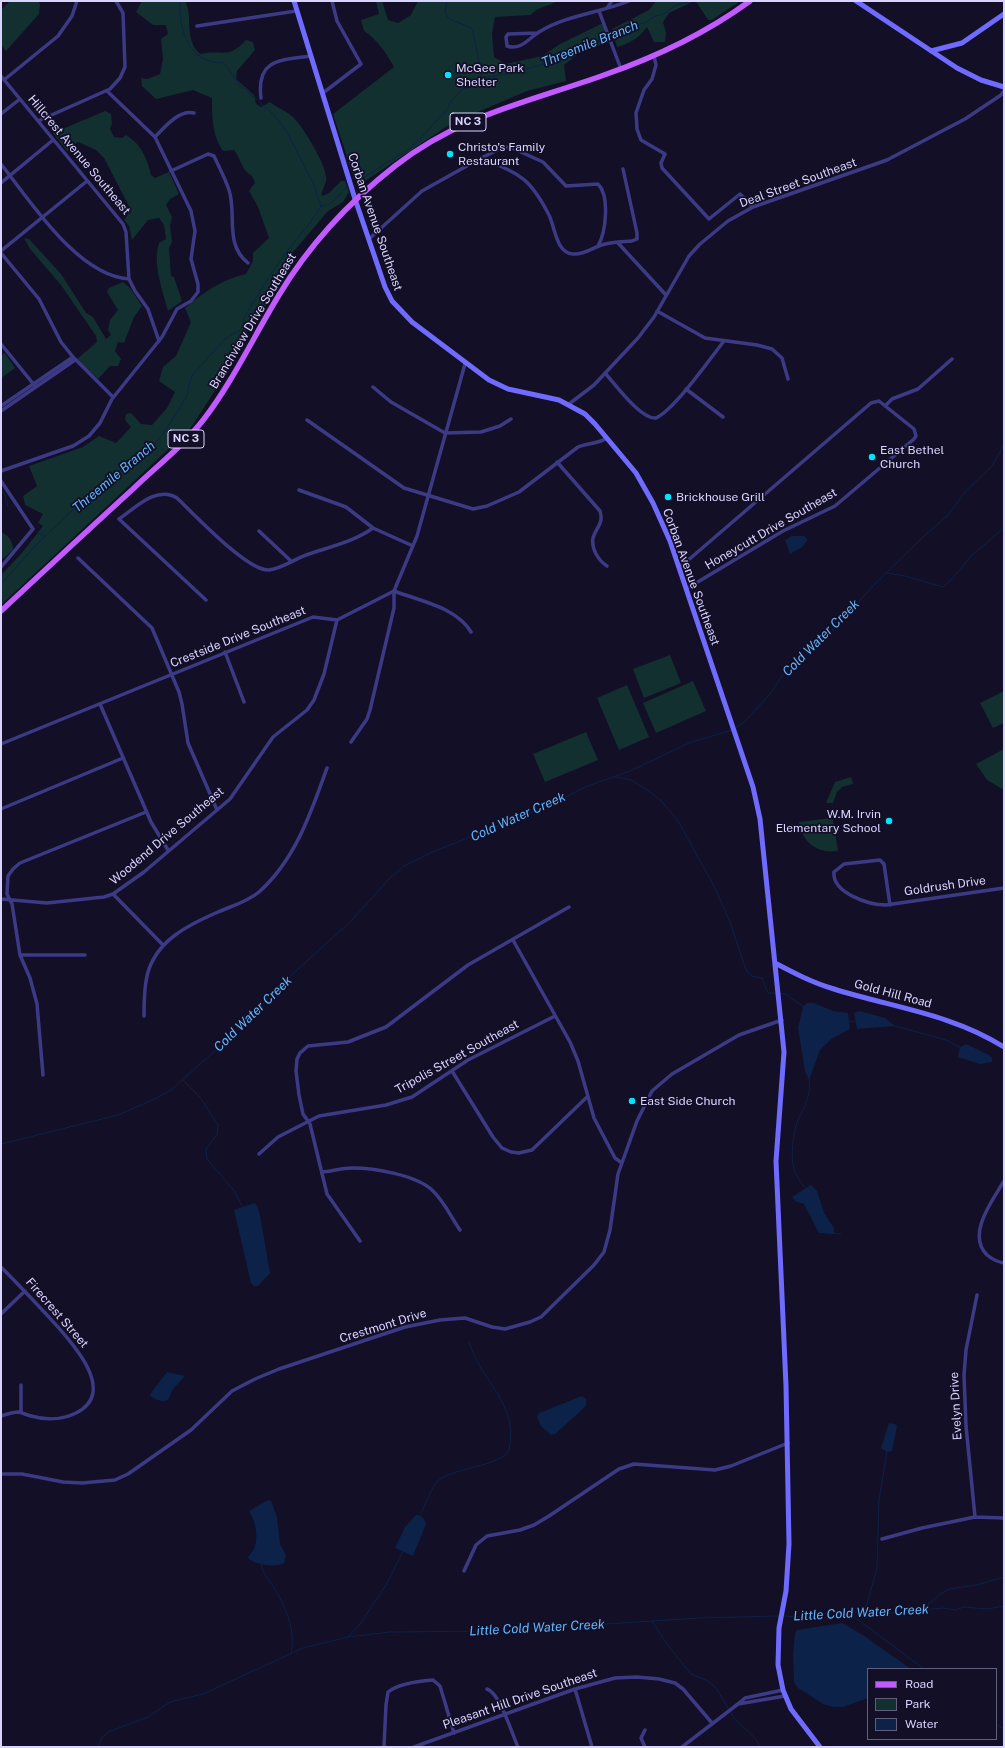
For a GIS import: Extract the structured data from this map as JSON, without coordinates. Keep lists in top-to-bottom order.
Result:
{
  "streets": {
    "main road": [
      "NC 3",
      "Corban Avenue Southeast",
      "Branchview Drive Southeast",
      "Gold Hill Road"
    ],
    "street": [
      "Hillcrest Avenue Southeast",
      "Deal Street Southeast",
      "Honeycutt Drive Southeast",
      "Crestside Drive Southeast",
      "Woodend Drive Southeast",
      "Goldrush Drive",
      "Tripolis Street Southeast",
      "Firecrest Street",
      "Crestmont Drive",
      "Evelyn Drive",
      "Pleasant Hill Drive Southeast"
    ]
  },
  "crossings": [
    ["Deal Street Southeast", "Corban Avenue Southeast"],
    ["Corban Avenue Southeast", "Branchview Drive Southeast"],
    ["Corban Avenue Southeast", "Honeycutt Drive Southeast"],
    ["Corban Avenue Southeast", "Gold Hill Road"],
    ["Corban Avenue Southeast", "Crestmont Drive"],
    ["Crestside Drive Southeast", "Woodend Drive Southeast"]
  ],
  "water": ["Threemile Branch", "Cold Water Creek", "Little Cold Water Creek"],
  "places": [
    "McGee Park Shelter",
    "Christo's Family Restaurant",
    "East Bethel Church",
    "Brickhouse Grill",
    "W.M. Irvin Elementary School",
    "East Side Church"
  ],
  "legend": ["Road", "Park", "Water"]
}
